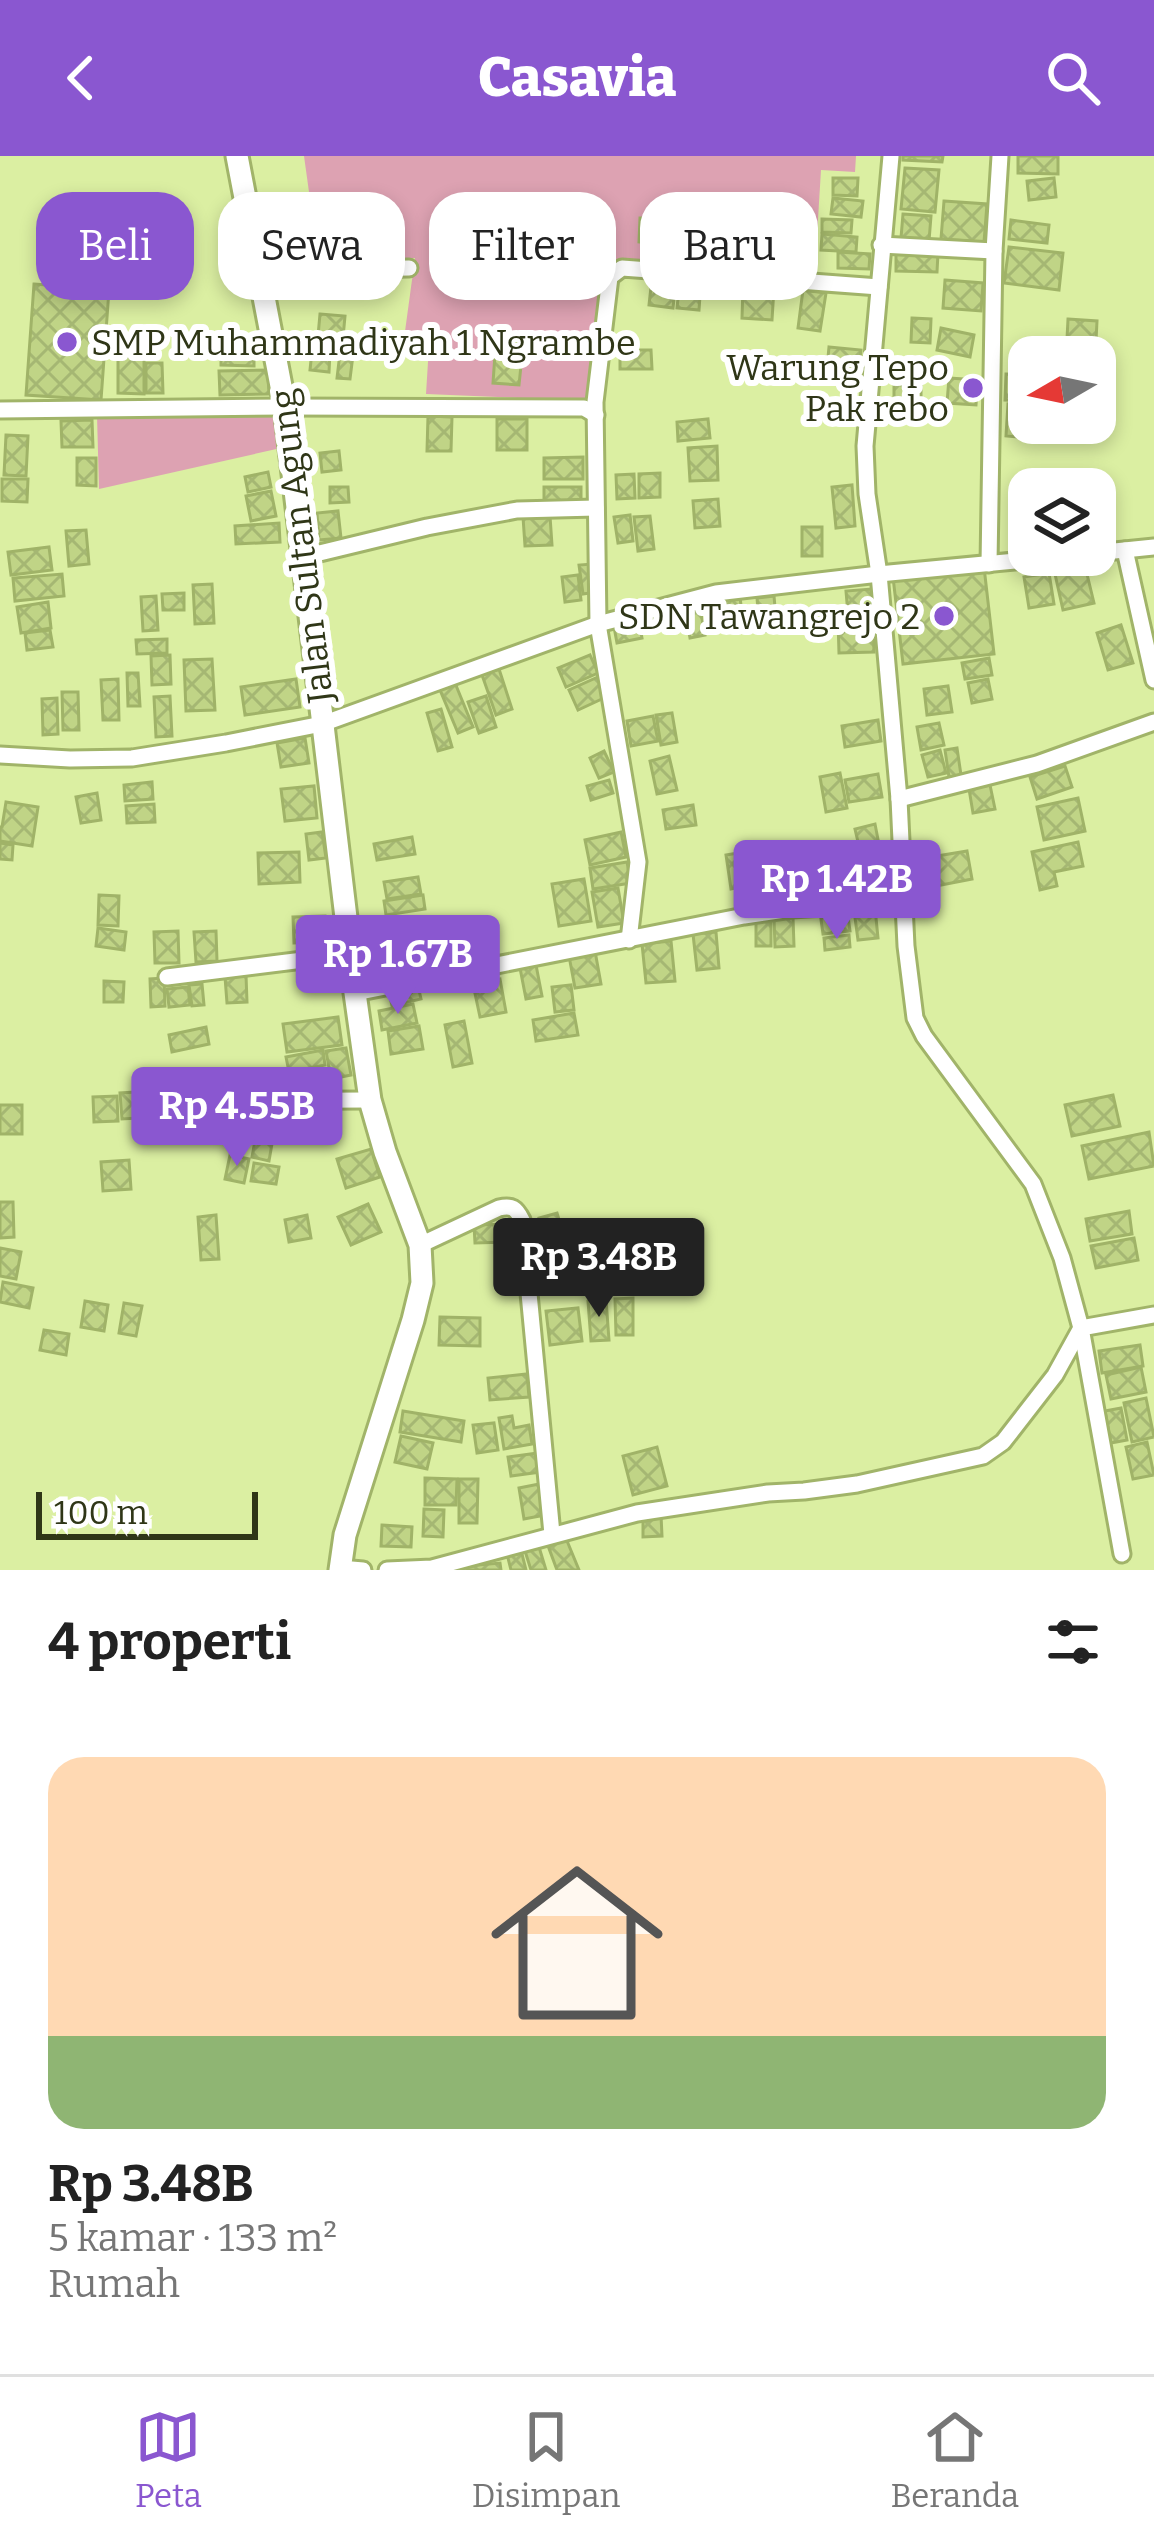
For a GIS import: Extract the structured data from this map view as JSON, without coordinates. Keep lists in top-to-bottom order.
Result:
{
  "streets": {
    "main road": ["Jalan Sultan Agung"]
  },
  "places": ["SMP Muhammadiyah 1 Ngrambe", "Warung Tepo Pak rebo", "SDN Tawangrejo 2"],
  "scale_bar": "100 m",
  "north": "left",
  "page": {
    "header": "Casavia",
    "chip": [
      "Beli",
      "Sewa",
      "Filter",
      "Baru"
    ],
    "price": [
      "Rp 1.42B",
      "Rp 1.67B",
      "Rp 4.55B",
      "Rp 3.48B"
    ],
    "scale": "100 m",
    "heading": "4 properti",
    "list": [
      {
        "name": "Rp 3.48B",
        "note": "5 kamar · 133 m² · Rumah"
      }
    ],
    "tabs": ["Peta", "Disimpan", "Beranda"]
  }
}
